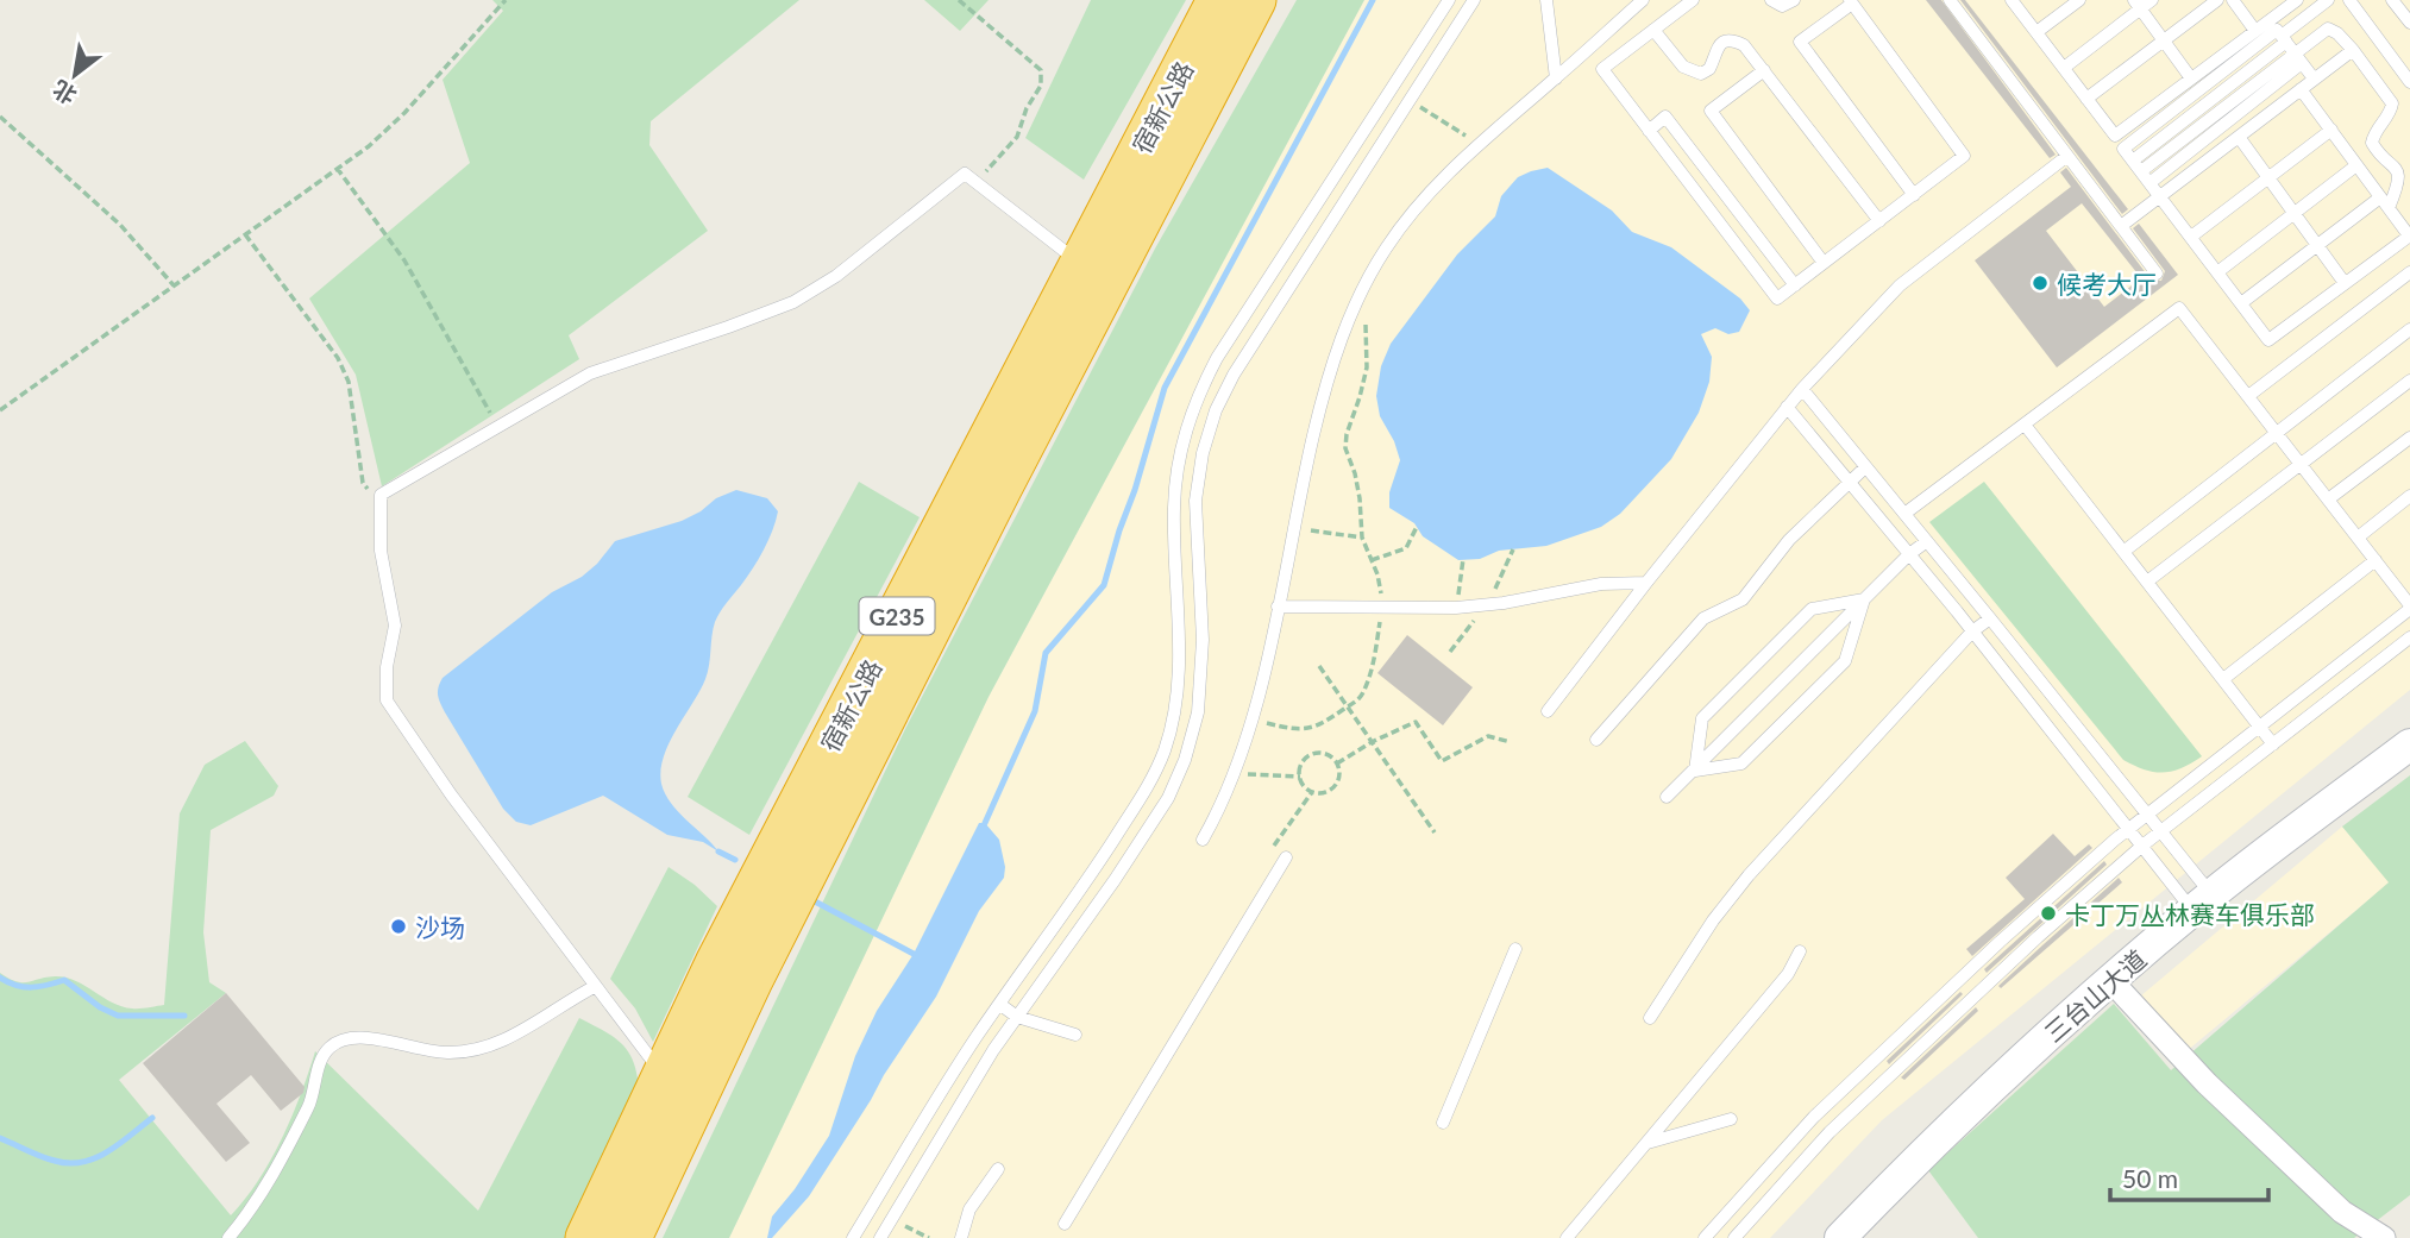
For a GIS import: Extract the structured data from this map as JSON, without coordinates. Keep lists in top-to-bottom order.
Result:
{
  "streets": {
    "highway": ["宿新公路", "G235"],
    "main road": ["三台山大道"]
  },
  "places": ["候考大厅", "卡丁万丛林赛车俱乐部", "沙场"],
  "scale_bar": "50 m",
  "north": "bottom left"
}
